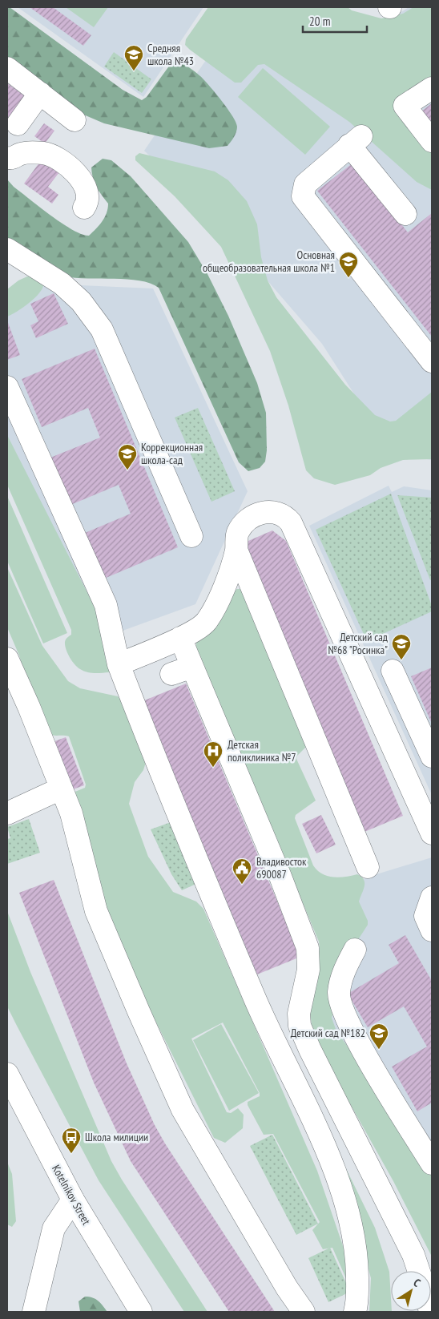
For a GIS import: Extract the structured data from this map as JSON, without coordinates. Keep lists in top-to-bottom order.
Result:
{
  "streets": {
    "main road": ["Kotelnikov Street"]
  },
  "places": {
    "school or university": [
      "Средняя школа №43",
      "Основная общеобразовательная школа №1",
      "Коррекционная школа-сад",
      "Детский сад №68 \"Росинка\"",
      "Детский сад №182"
    ],
    "hospital": ["Детская поликлиника №7"],
    "public building": ["Владивосток 690087"],
    "bus stop": ["Школа милиции"]
  },
  "scale_bar": "20 m",
  "north": "top right"
}
